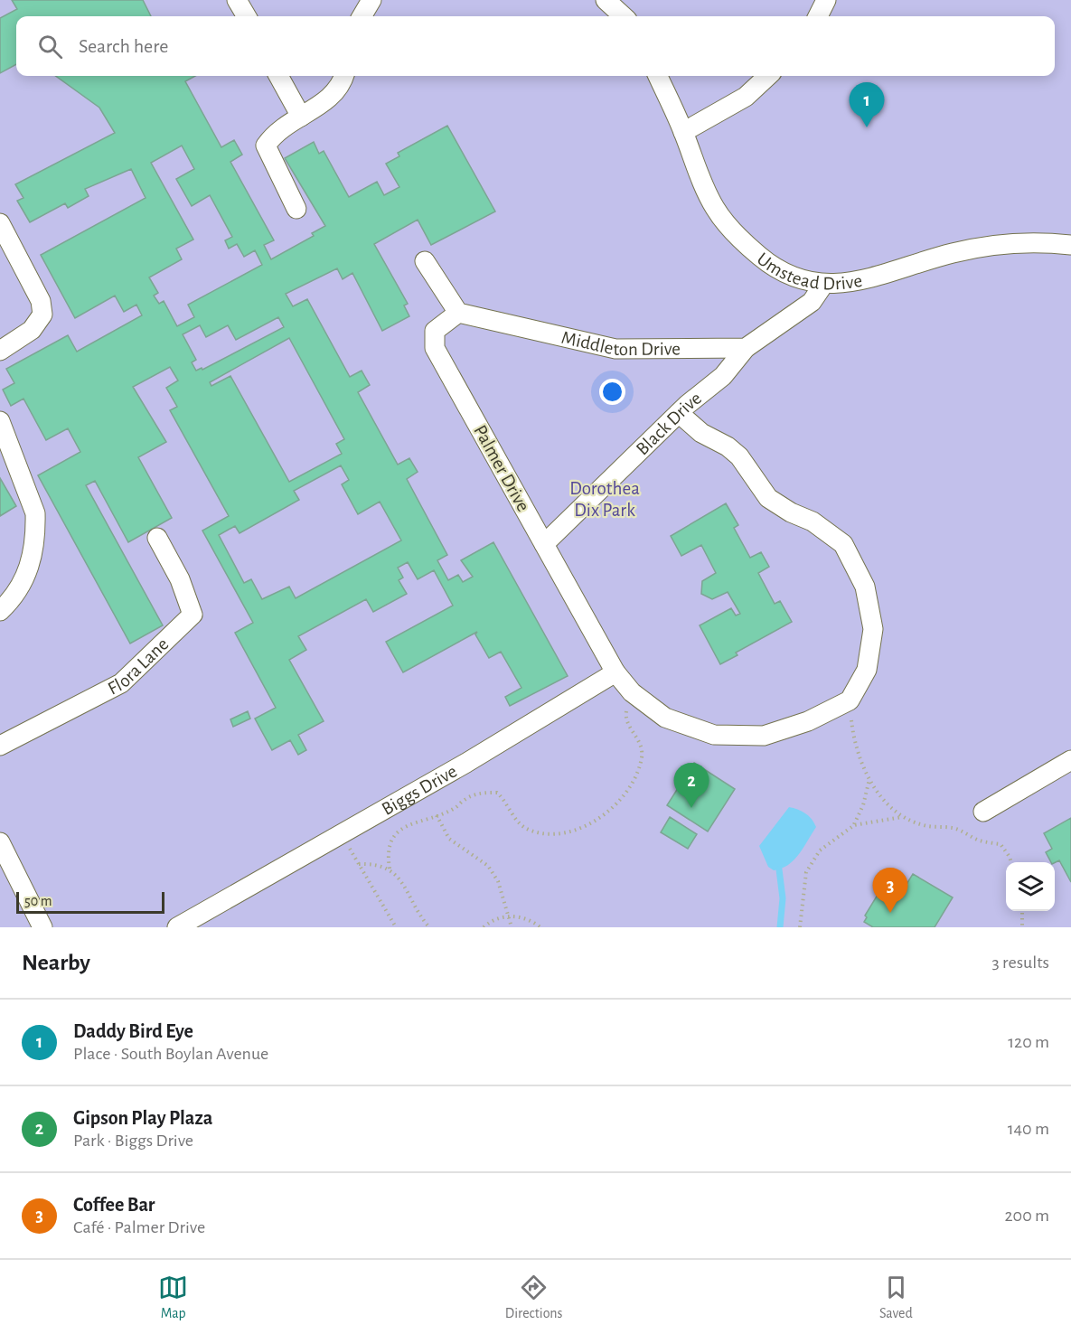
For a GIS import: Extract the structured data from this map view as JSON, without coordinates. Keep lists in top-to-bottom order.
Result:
{
  "streets": {
    "street": [
      "Umstead Drive",
      "Middleton Drive",
      "Black Drive",
      "Palmer Drive",
      "Flora Lane",
      "Biggs Drive"
    ]
  },
  "crossings": [
    ["Middleton Drive", "Black Drive"],
    ["Middleton Drive", "Palmer Drive"],
    ["Black Drive", "Palmer Drive"],
    ["Palmer Drive", "Biggs Drive"]
  ],
  "parks": ["Dorothea Dix Park"],
  "scale_bar": "50 m",
  "page": {
    "search": "Search here",
    "pins": ["1", "2", "3"],
    "scale": "50 m",
    "heading": ["Nearby", "3 results"],
    "list": [
      {
        "mark": "1",
        "name": "Daddy Bird Eye",
        "note": "Place · South Boylan Avenue",
        "value": "120 m"
      },
      {
        "mark": "2",
        "name": "Gipson Play Plaza",
        "note": "Park · Biggs Drive",
        "value": "140 m"
      },
      {
        "mark": "3",
        "name": "Coffee Bar",
        "note": "Café · Palmer Drive",
        "value": "200 m"
      }
    ],
    "nav": ["Map", "Directions", "Saved"]
  }
}
